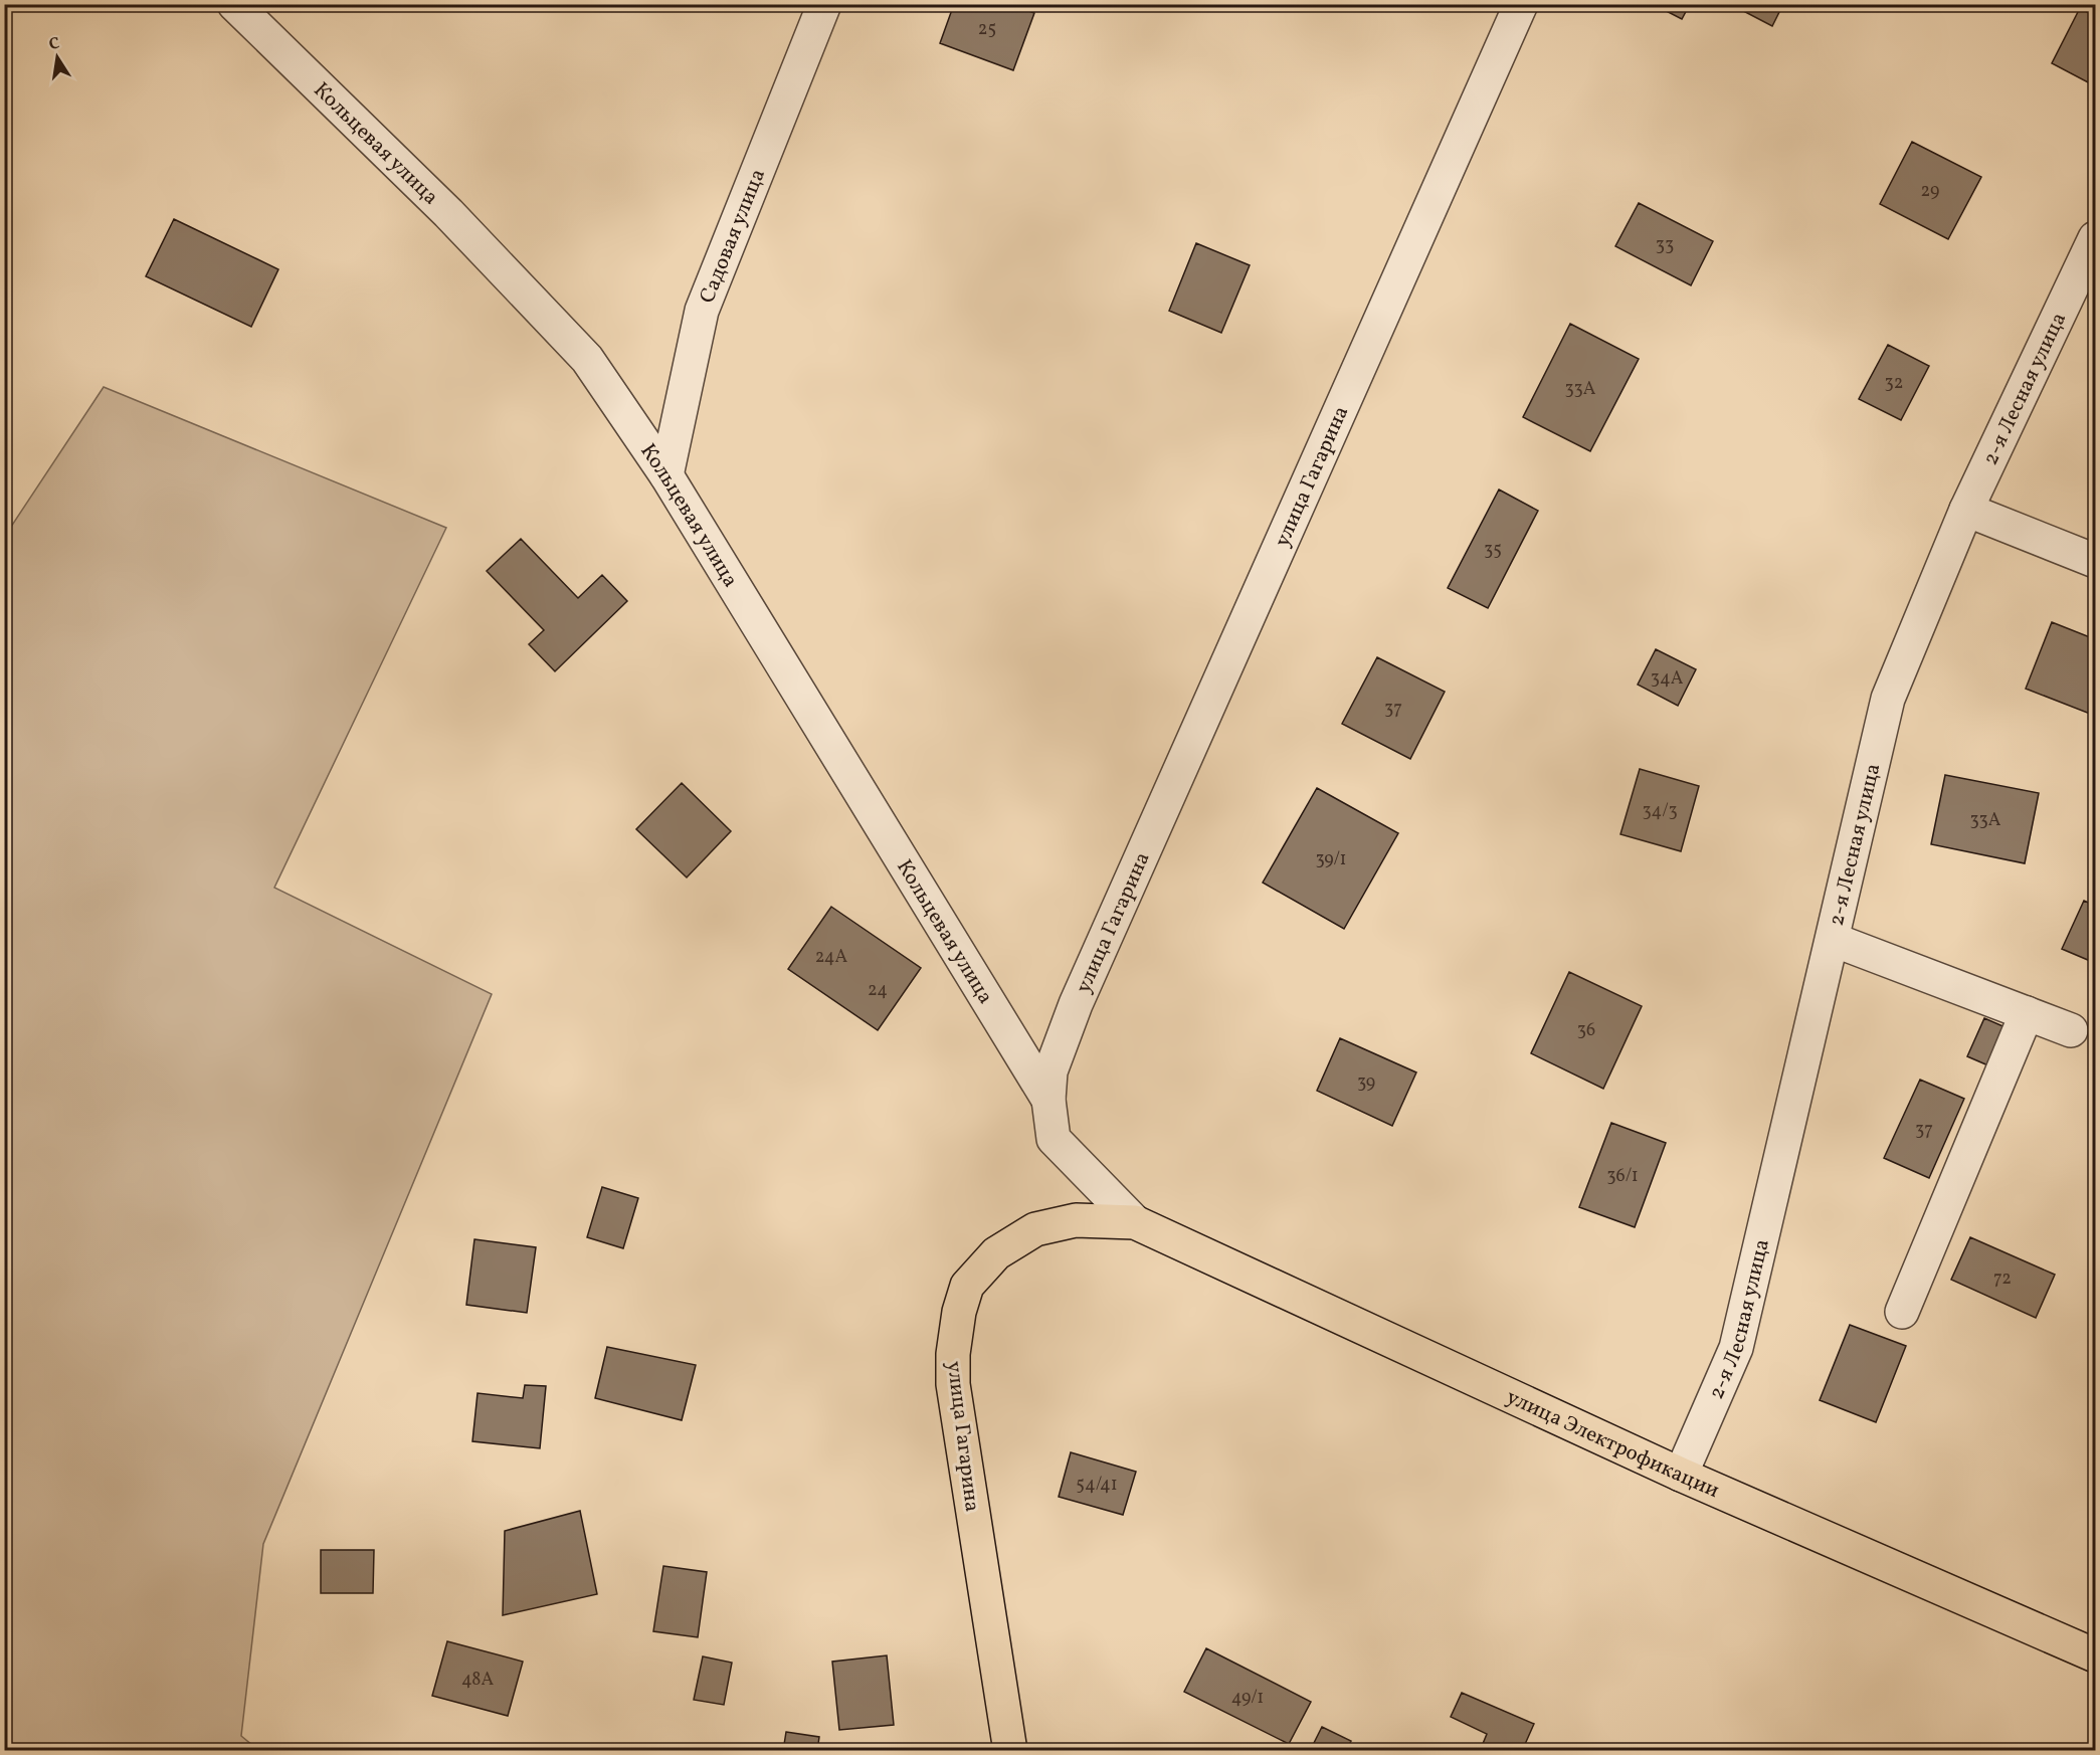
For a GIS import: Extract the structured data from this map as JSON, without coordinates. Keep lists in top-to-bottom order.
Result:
{
  "streets": {
    "main road": ["улица Гагарина", "улица Электрофикации"],
    "street": ["Кольцевая улица", "Садовая улица", "2-я Лесная улица"]
  },
  "crossings": [
    ["Кольцевая улица", "Садовая улица"],
    ["Кольцевая улица", "улица Гагарина"],
    ["2-я Лесная улица", "улица Электрофикации"],
    ["улица Гагарина", "улица Электрофикации"]
  ],
  "house_numbers": [
    "25",
    "29",
    "33",
    "32",
    "33А",
    "35",
    "34А",
    "37",
    "34/3",
    "33А",
    "39/1",
    "24А",
    "24",
    "36",
    "39",
    "37",
    "36/1",
    "72",
    "54/41",
    "48А",
    "49/1"
  ],
  "north": "top"
}
